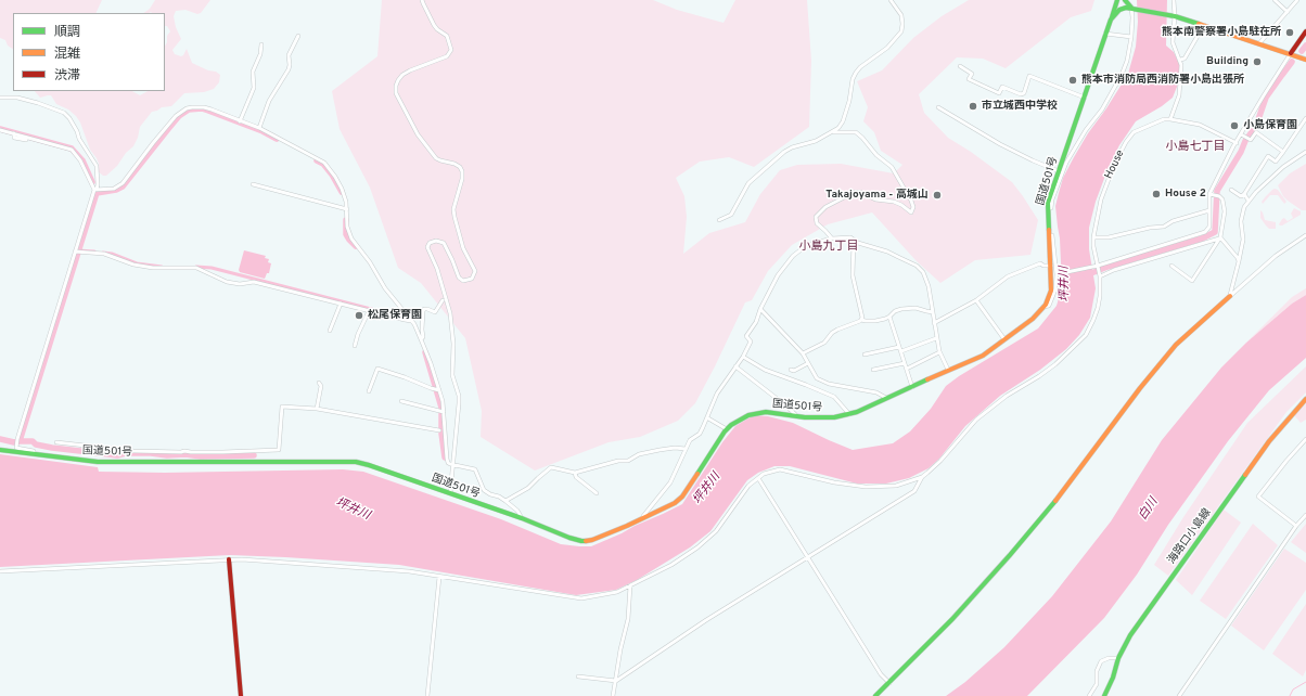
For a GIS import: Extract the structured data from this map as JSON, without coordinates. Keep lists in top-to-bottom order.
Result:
{
  "streets": {
    "main road": ["国道501号", "海路口小島線"],
    "street": ["House"]
  },
  "districts": ["小島七丁目", "小島九丁目"],
  "water": ["坪井川", "白川"],
  "places": [
    "熊本南警察署小島駐在所",
    "Building",
    "熊本市消防局西消防署小島出張所",
    "市立城西中学校",
    "小島保育園",
    "House 2",
    "Takajoyama - 高城山",
    "松尾保育園"
  ],
  "legend": ["順調", "混雑", "渋滞"]
}
